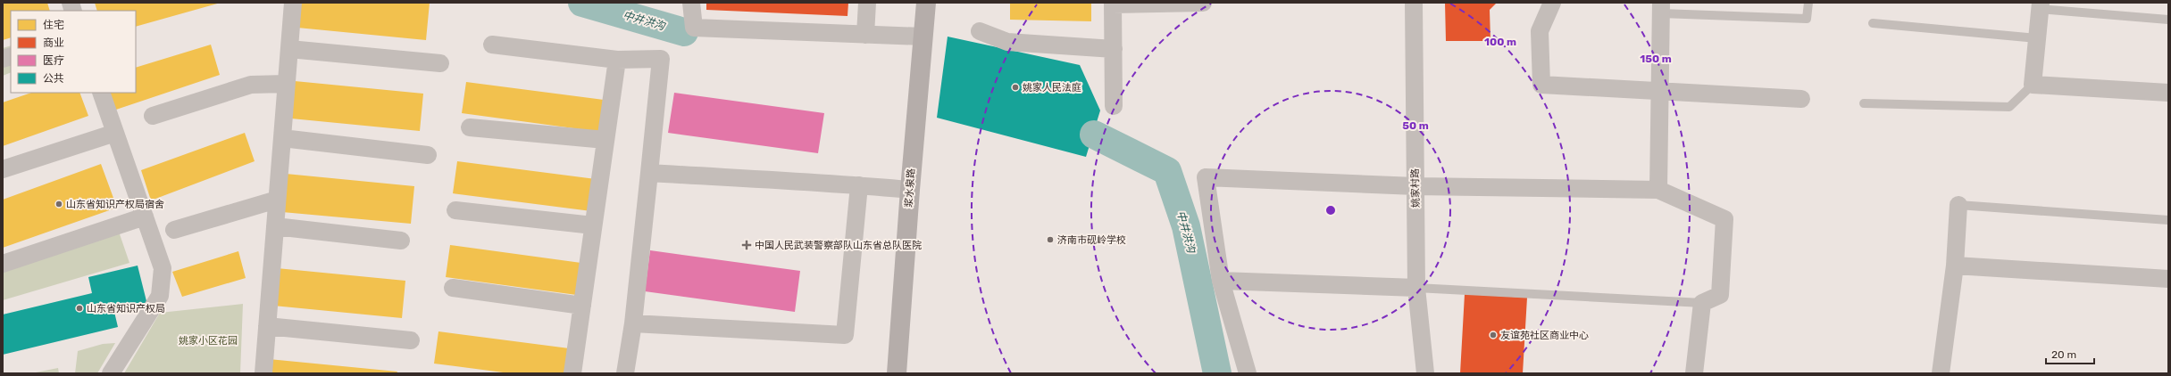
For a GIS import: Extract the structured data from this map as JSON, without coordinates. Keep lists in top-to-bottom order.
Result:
{
  "streets": {
    "main road": ["浆水泉路"],
    "street": ["姚家村路"]
  },
  "water": ["中井洪沟"],
  "parks": ["姚家小区花园"],
  "places": {
    "other": [
      "姚家人民法庭",
      "山东省知识产权局宿舍",
      "济南市砚岭学校",
      "山东省知识产权局",
      "友谊苑社区商业中心"
    ],
    "health": ["中国人民武装警察部队山东省总队医院"]
  },
  "legend": [
    "住宅",
    "商业",
    "医疗",
    "公共"
  ],
  "scale_bar": "20 m",
  "rings": ["100 m", "150 m", "50 m"]
}
